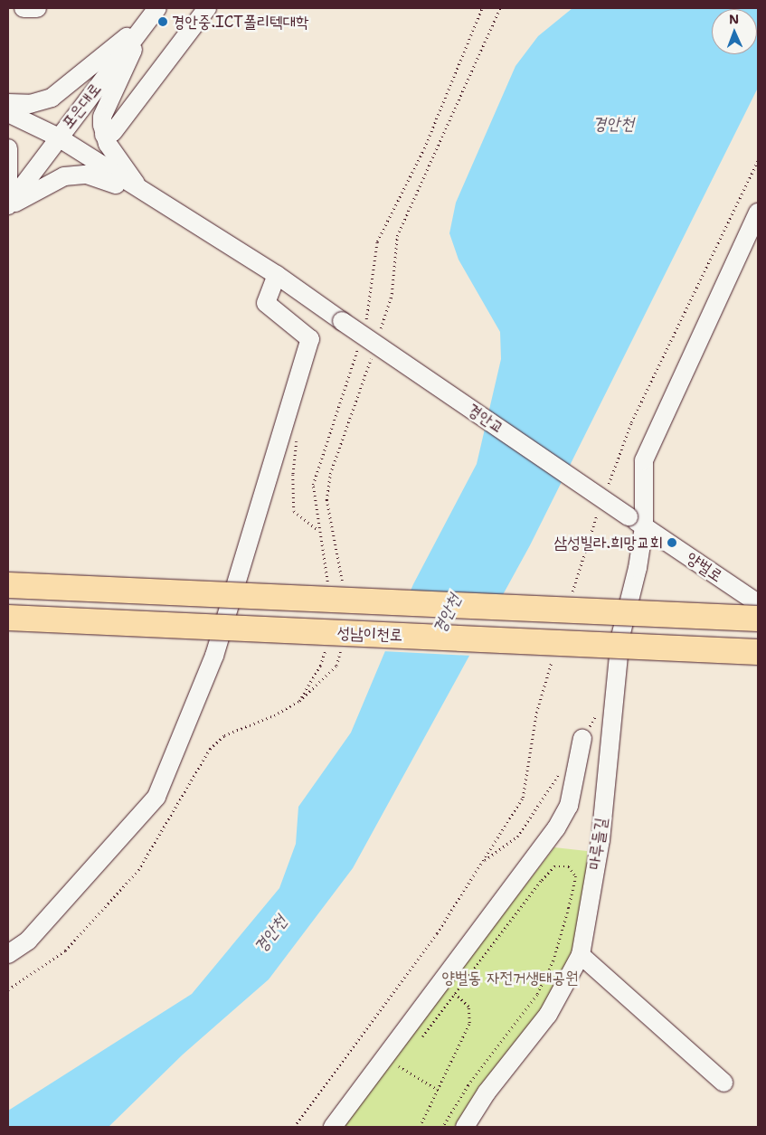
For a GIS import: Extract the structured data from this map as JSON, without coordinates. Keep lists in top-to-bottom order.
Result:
{
  "streets": {
    "highway": ["성남이천로"],
    "street": [
      "포은대로",
      "경안교",
      "양벌로",
      "마루들길"
    ]
  },
  "crossings": [
    ["경안교", "양벌로"],
    ["양벌로", "마루들길"]
  ],
  "water": ["경안천"],
  "parks": ["양벌동 자전거생태공원"],
  "places": ["경안중.ICT폴리텍대학", "삼성빌라.희망교회"],
  "north": "top"
}
